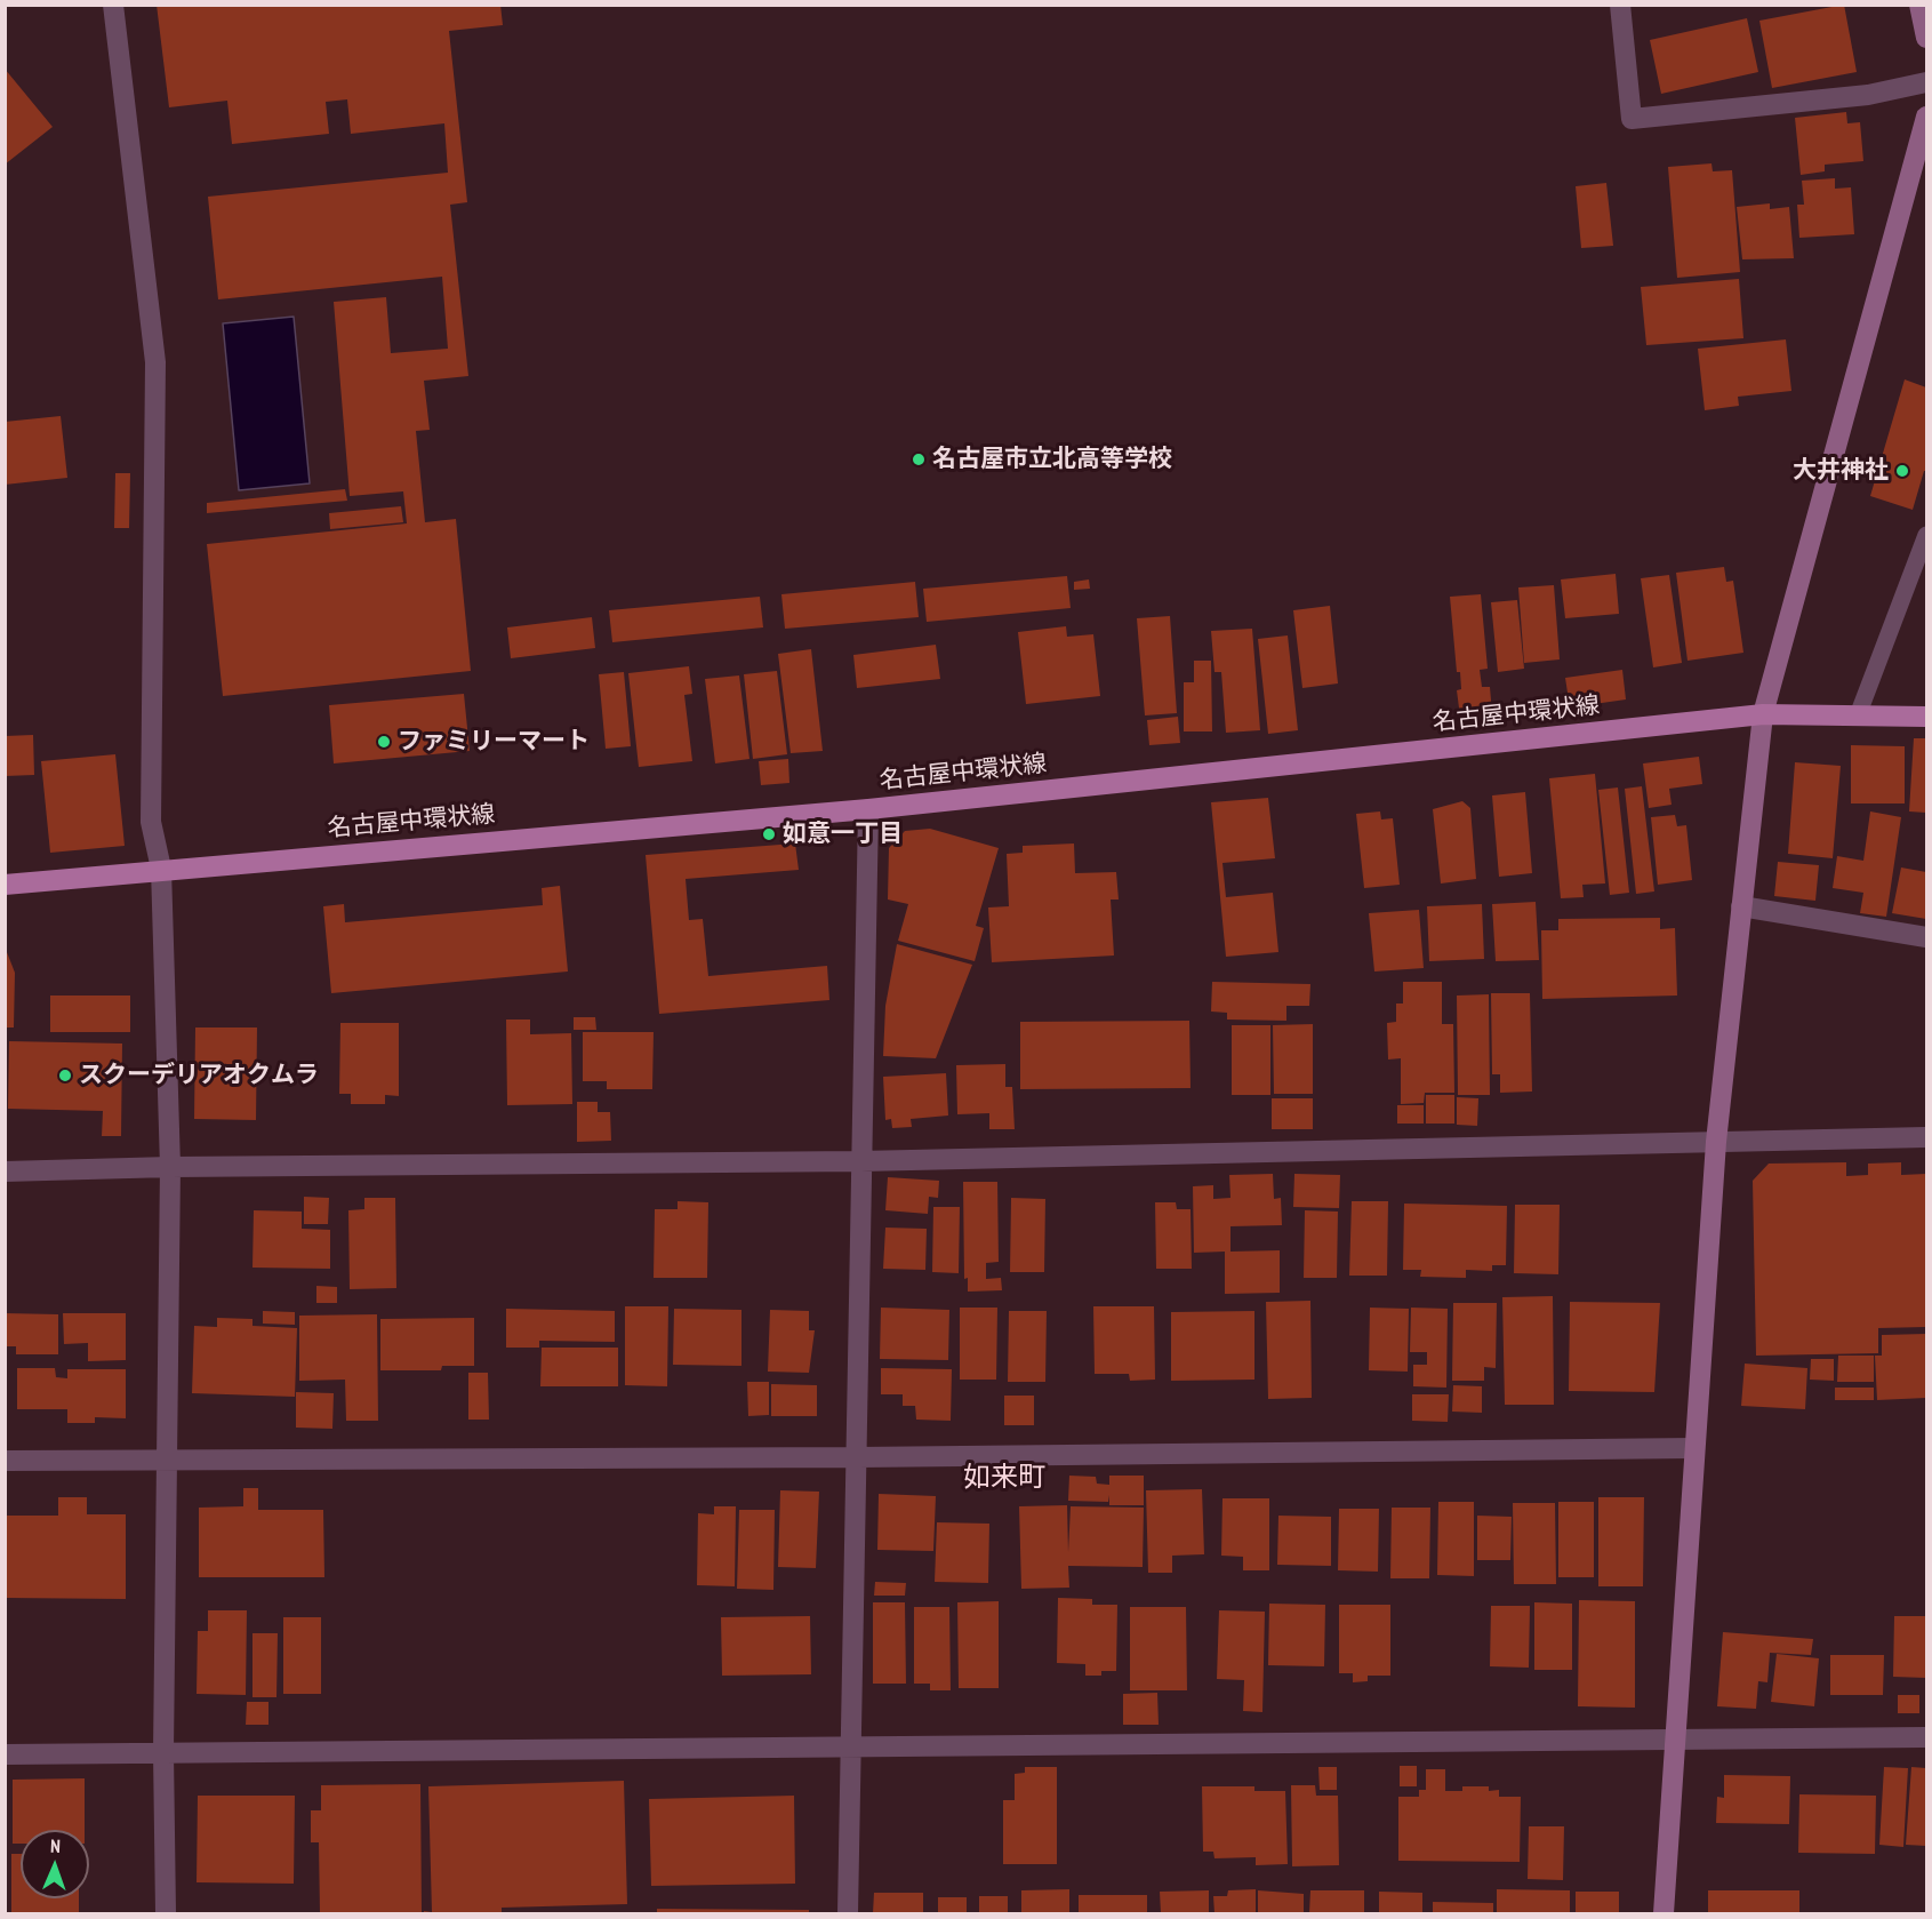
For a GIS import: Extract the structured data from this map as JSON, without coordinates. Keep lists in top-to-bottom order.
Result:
{
  "streets": {
    "main road": ["名古屋中環状線"]
  },
  "districts": ["如来町"],
  "places": [
    "名古屋市立北高等学校",
    "大井神社",
    "ファミリーマート",
    "如意一丁目",
    "スクーデリアオクムラ"
  ],
  "north": "top"
}
